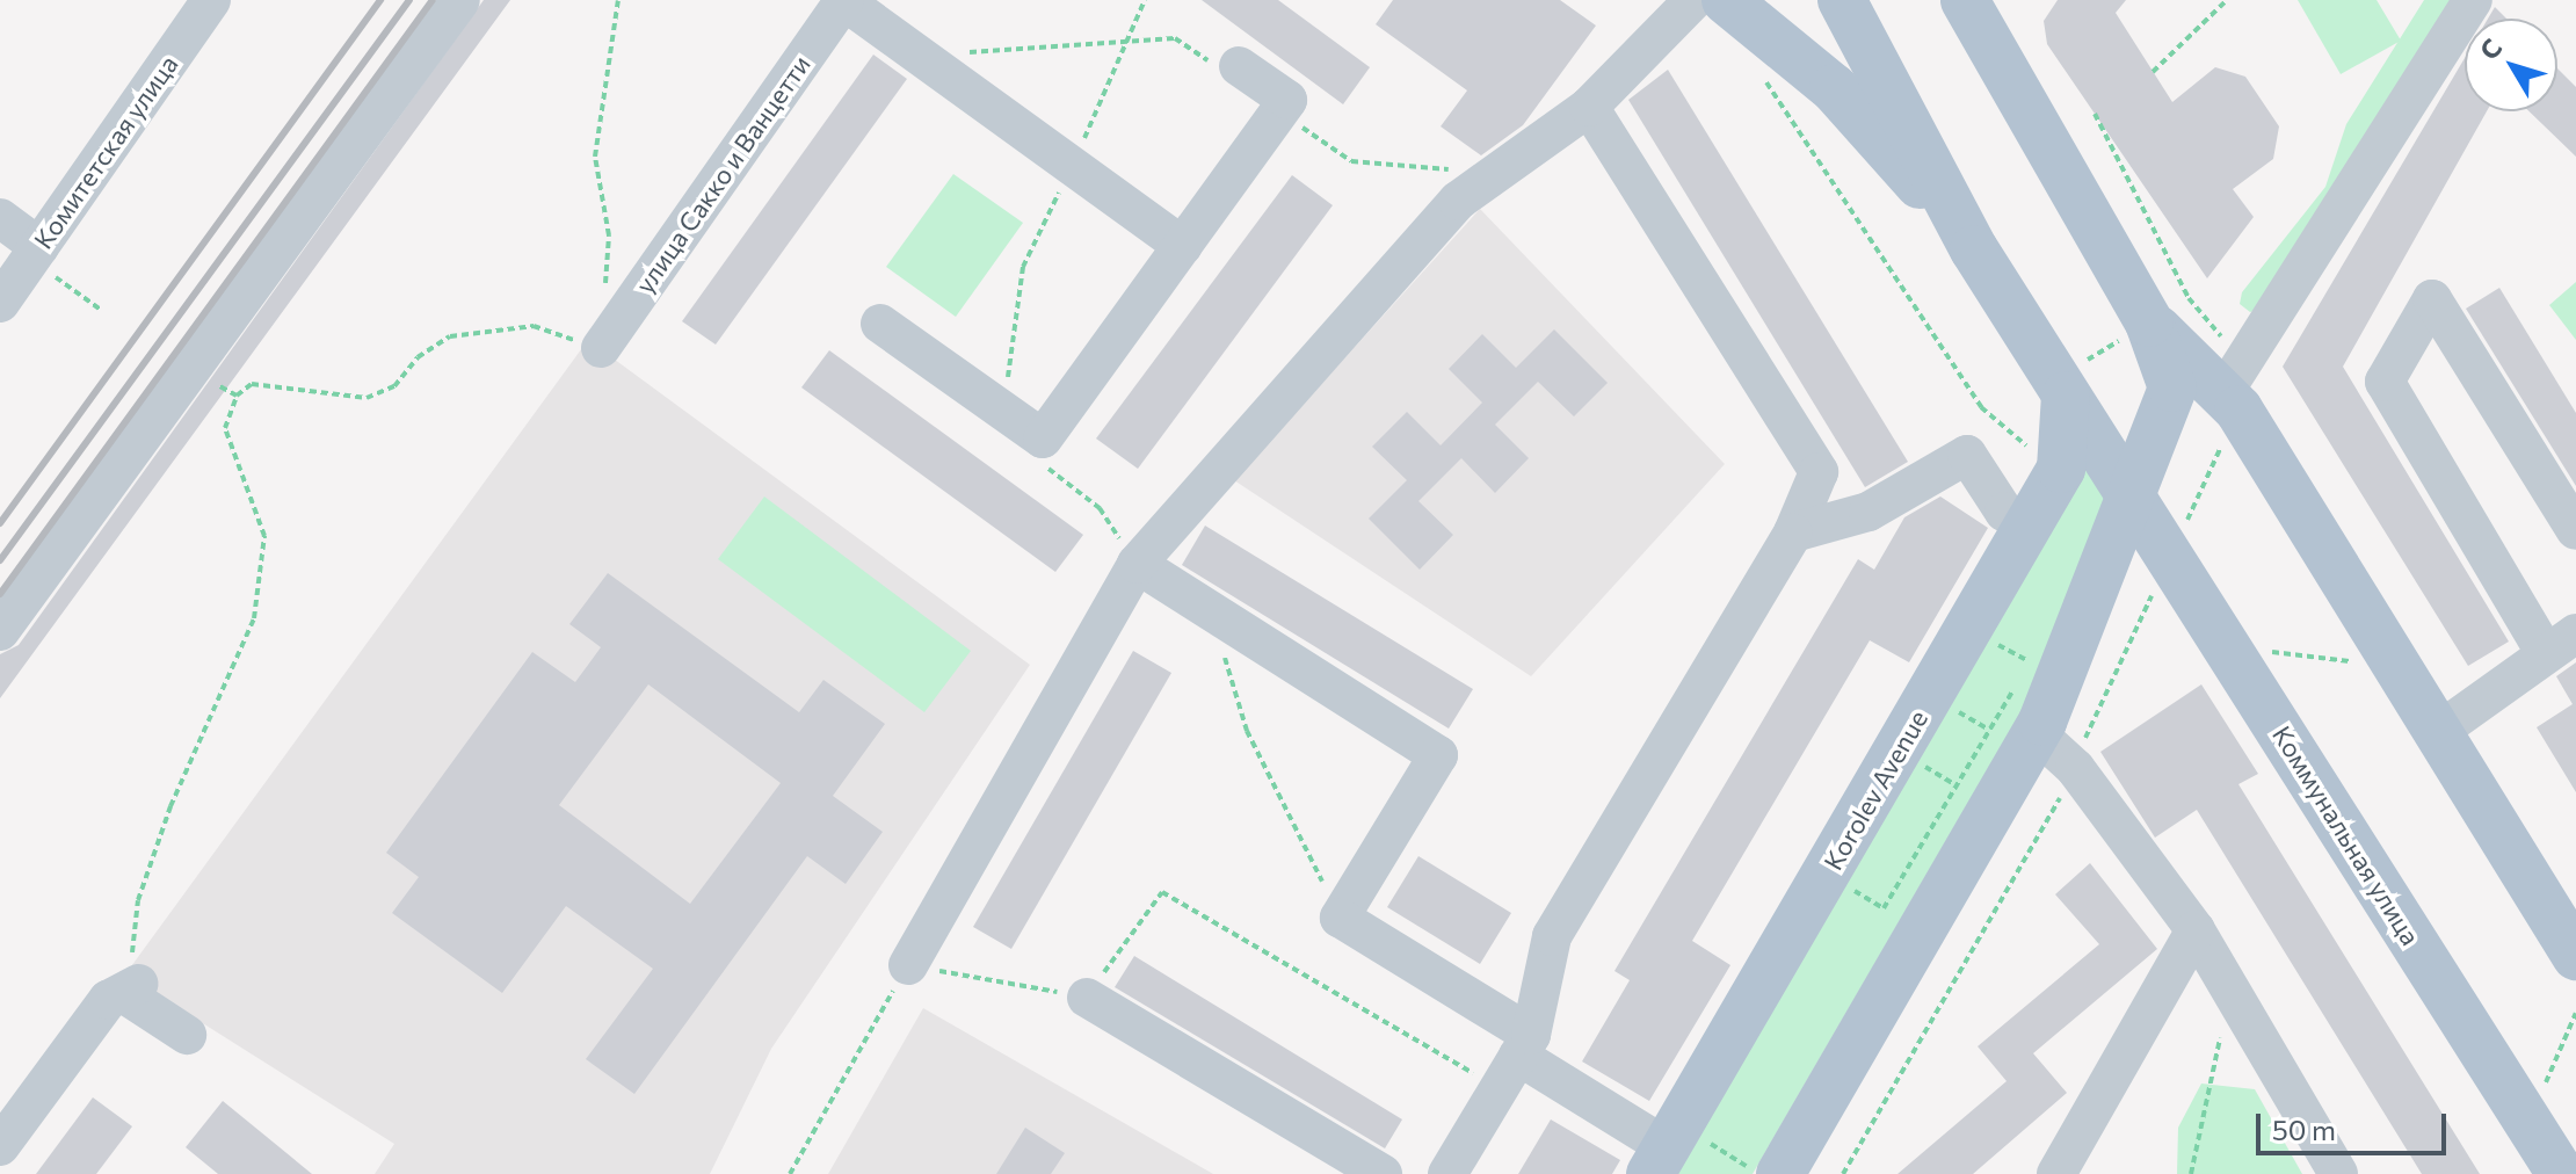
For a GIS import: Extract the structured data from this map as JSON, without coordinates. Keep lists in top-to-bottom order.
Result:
{
  "streets": {
    "main road": ["Korolev Avenue", "Коммунальная улица"],
    "street": ["Комитетская улица", "улица Сакко и Ванцетти"]
  },
  "crossings": [
    ["Korolev Avenue", "Коммунальная улица"]
  ],
  "scale_bar": "50 m",
  "north": "top left"
}
